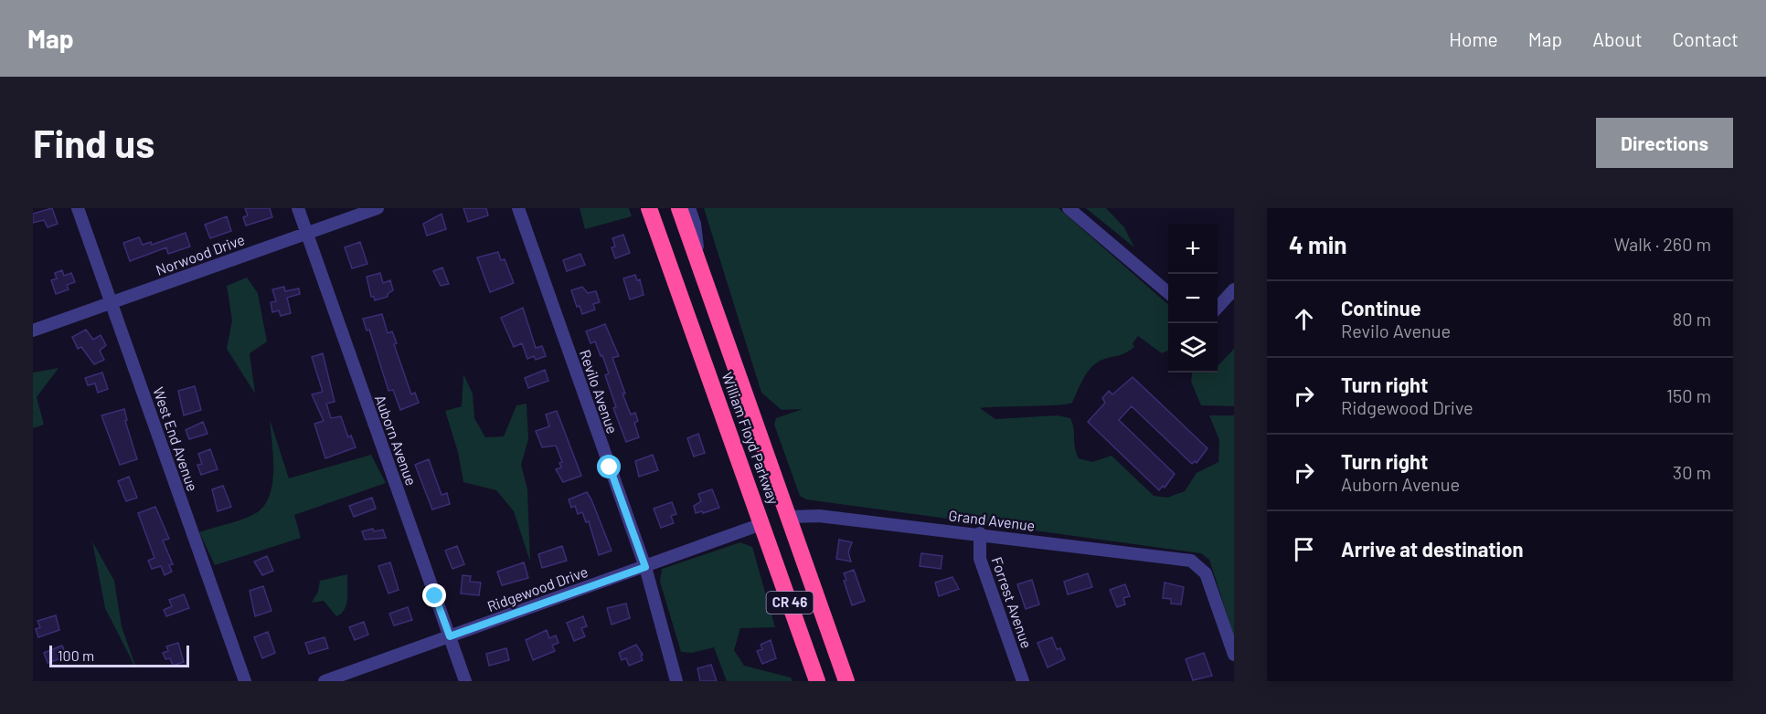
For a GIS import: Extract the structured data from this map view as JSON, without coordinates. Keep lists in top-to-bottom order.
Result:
{
  "streets": {
    "highway": ["William Floyd Parkway", "CR 46"],
    "street": [
      "Norwood Drive",
      "Revilo Avenue",
      "West End Avenue",
      "Auborn Avenue",
      "Grand Avenue",
      "Ridgewood Drive",
      "Forrest Avenue"
    ]
  },
  "crossings": [
    ["Norwood Drive", "West End Avenue"],
    ["Norwood Drive", "Auborn Avenue"],
    ["Revilo Avenue", "Ridgewood Drive"],
    ["William Floyd Parkway", "Grand Avenue"],
    ["William Floyd Parkway", "Ridgewood Drive"],
    ["Auborn Avenue", "Ridgewood Drive"],
    ["Grand Avenue", "Forrest Avenue"]
  ],
  "scale_bar": "100 m",
  "page": {
    "header": "Map",
    "nav": [
      "Home",
      "Map",
      "About",
      "Contact"
    ],
    "buttons": "Directions",
    "title": "Find us",
    "heading": ["4 min", "Walk · 260 m"],
    "map_buttons": ["+", "−"],
    "list": [
      ["Continue", "Revilo Avenue", "80 m"],
      ["Turn right", "Ridgewood Drive", "150 m"],
      ["Turn right", "Auborn Avenue", "30 m"],
      "Arrive at destination"
    ],
    "scale": "100 m"
  }
}
